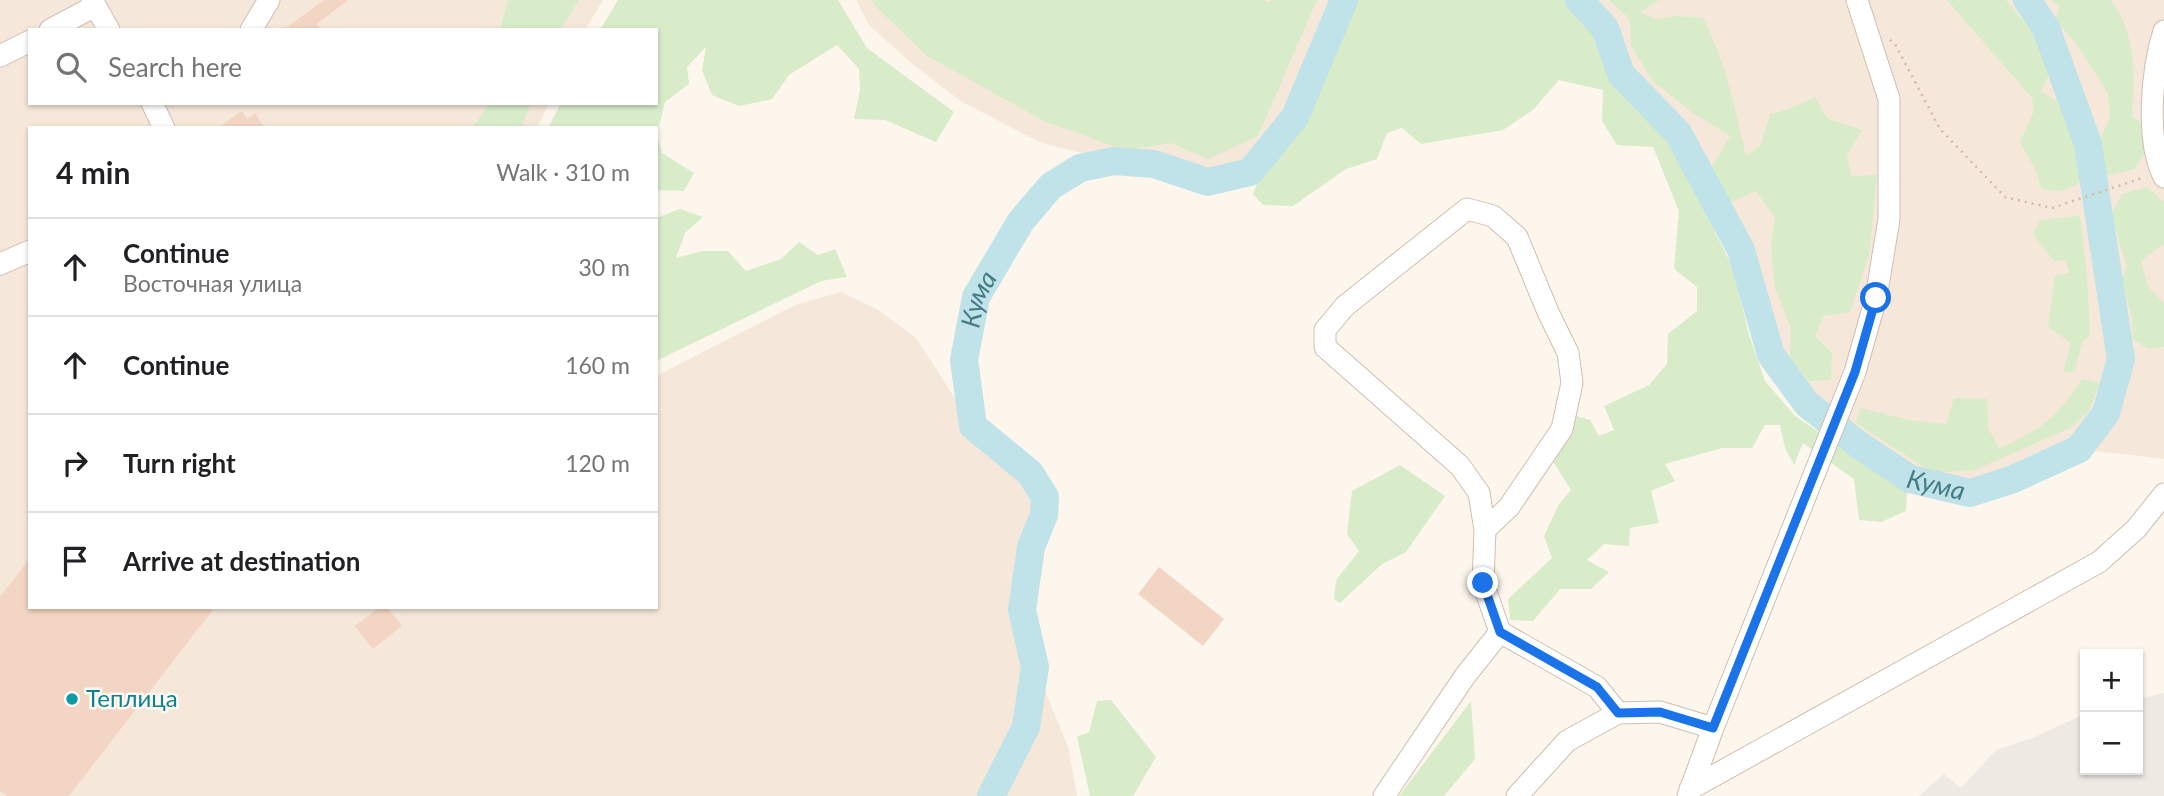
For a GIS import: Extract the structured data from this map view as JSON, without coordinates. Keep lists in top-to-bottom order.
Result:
{
  "water": ["Кума"],
  "places": ["Теплица"],
  "page": {
    "search": "Search here",
    "heading": ["4 min", "Walk · 310 m"],
    "list": [
      ["Continue", "Восточная улица", "30 m"],
      ["Continue", "160 m"],
      ["Turn right", "120 m"],
      "Arrive at destination"
    ],
    "map_buttons": ["+", "−"]
  }
}
